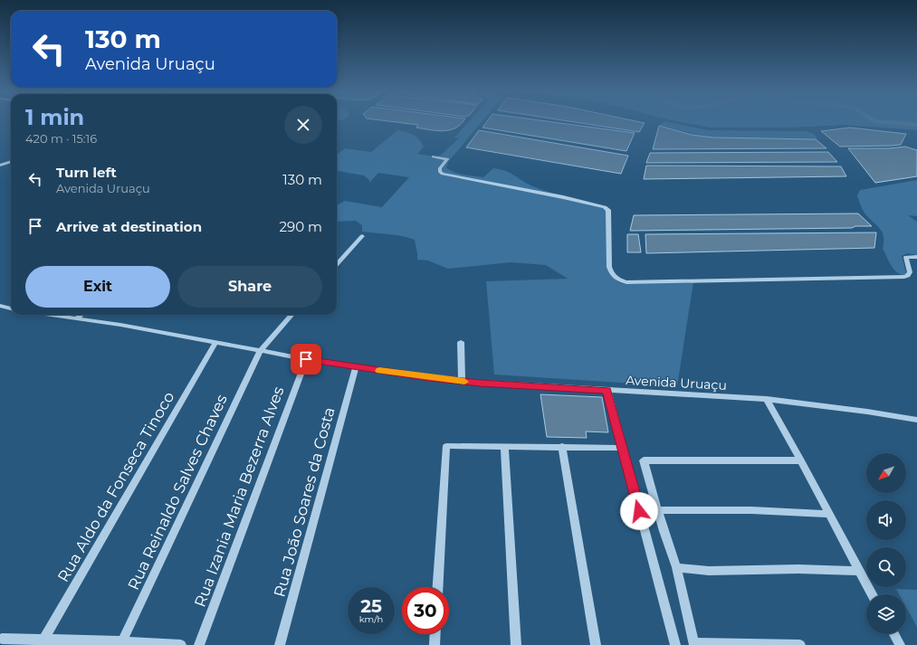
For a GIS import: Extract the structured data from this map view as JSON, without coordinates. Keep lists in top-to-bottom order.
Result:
{
  "streets": {
    "street": [
      "Avenida Uruaçu",
      "Rua Aldo da Fonseca Tinoco",
      "Rua Reinaldo Salves Chaves",
      "Rua Izania Maria Bezerra Alves",
      "Rua João Soares da Costa"
    ]
  },
  "crossings": [
    ["Avenida Uruaçu", "Rua Aldo da Fonseca Tinoco"],
    ["Avenida Uruaçu", "Rua Reinaldo Salves Chaves"],
    ["Avenida Uruaçu", "Rua Izania Maria Bezerra Alves"],
    ["Avenida Uruaçu", "Rua João Soares da Costa"]
  ],
  "north": "bottom left",
  "page": {
    "turn": ["130 m", "Avenida Uruaçu"],
    "heading": ["1 min", "420 m · 15:16"],
    "list": [
      {
        "name": "Turn left",
        "note": "Avenida Uruaçu",
        "value": "130 m"
      },
      {
        "name": "Arrive at destination",
        "value": "290 m"
      }
    ],
    "buttons": ["Exit", "Share"],
    "speed": "25 km/h",
    "limit": "30"
  }
}
